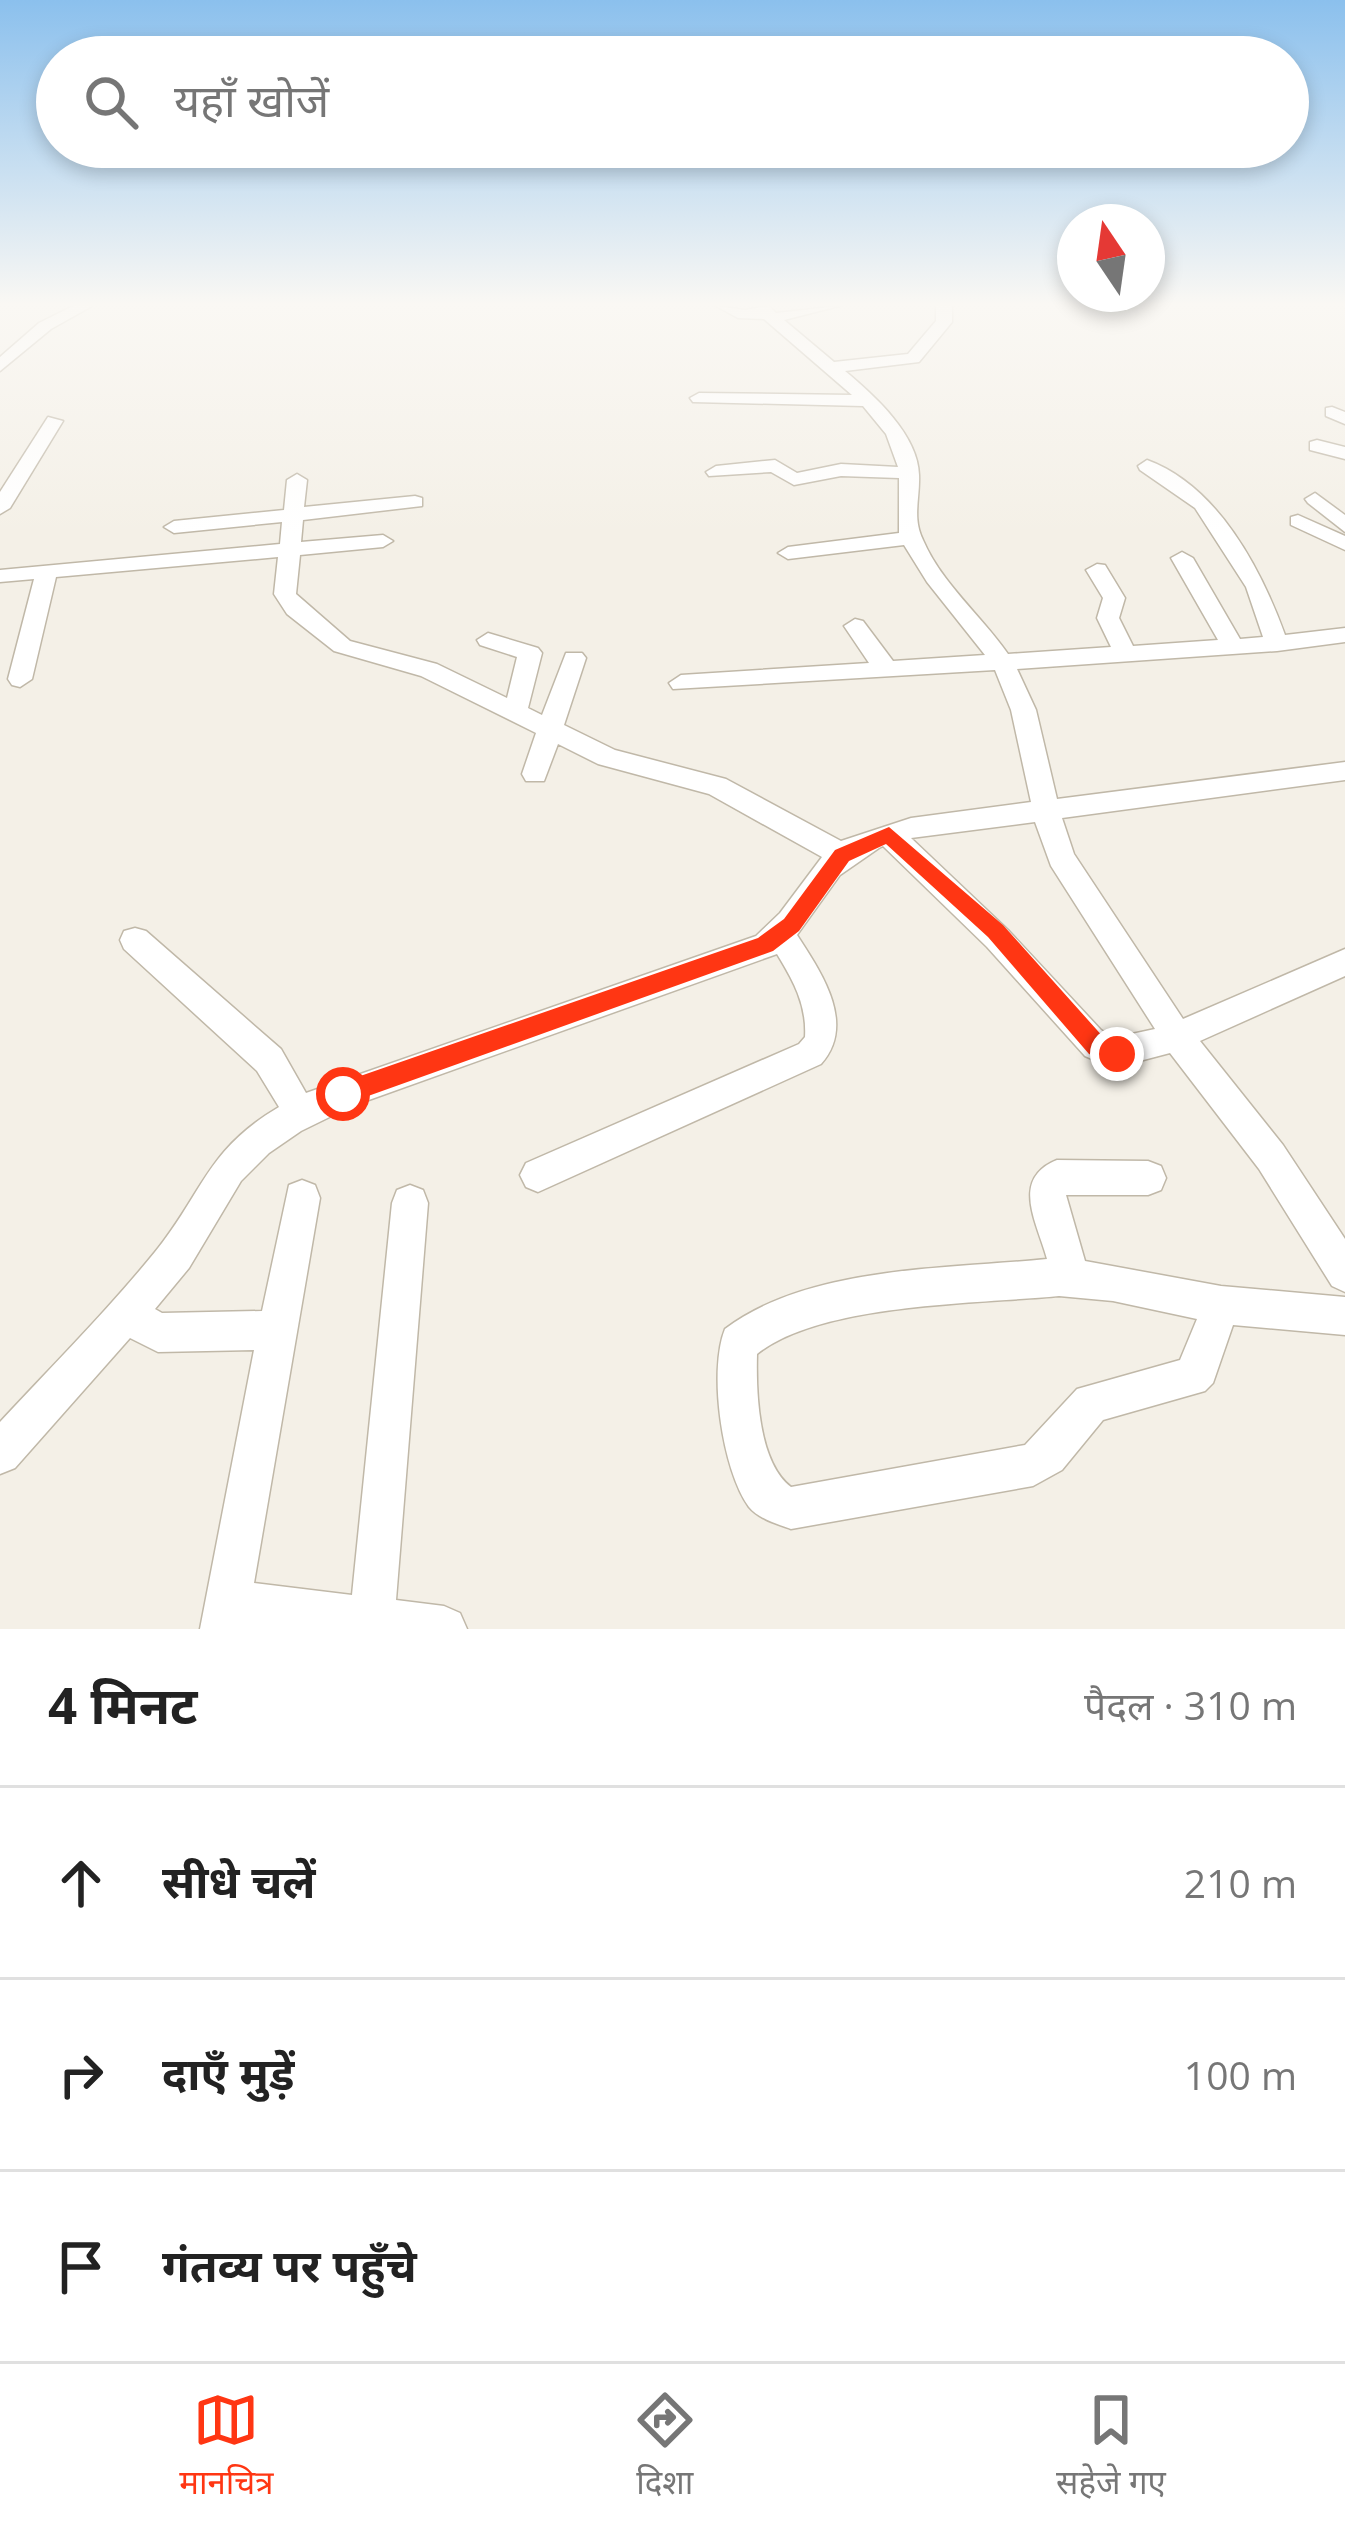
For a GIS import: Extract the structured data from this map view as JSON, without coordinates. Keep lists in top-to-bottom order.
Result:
{
  "north": "top",
  "page": {
    "search": "यहाँ खोजें",
    "heading": ["4 मिनट", "पैदल · 310 m"],
    "list": [
      ["सीधे चलें", "210 m"],
      ["दाएँ मुड़ें", "100 m"],
      "गंतव्य पर पहुँचे"
    ],
    "nav": ["मानचित्र", "दिशा", "सहेजे गए"]
  }
}
